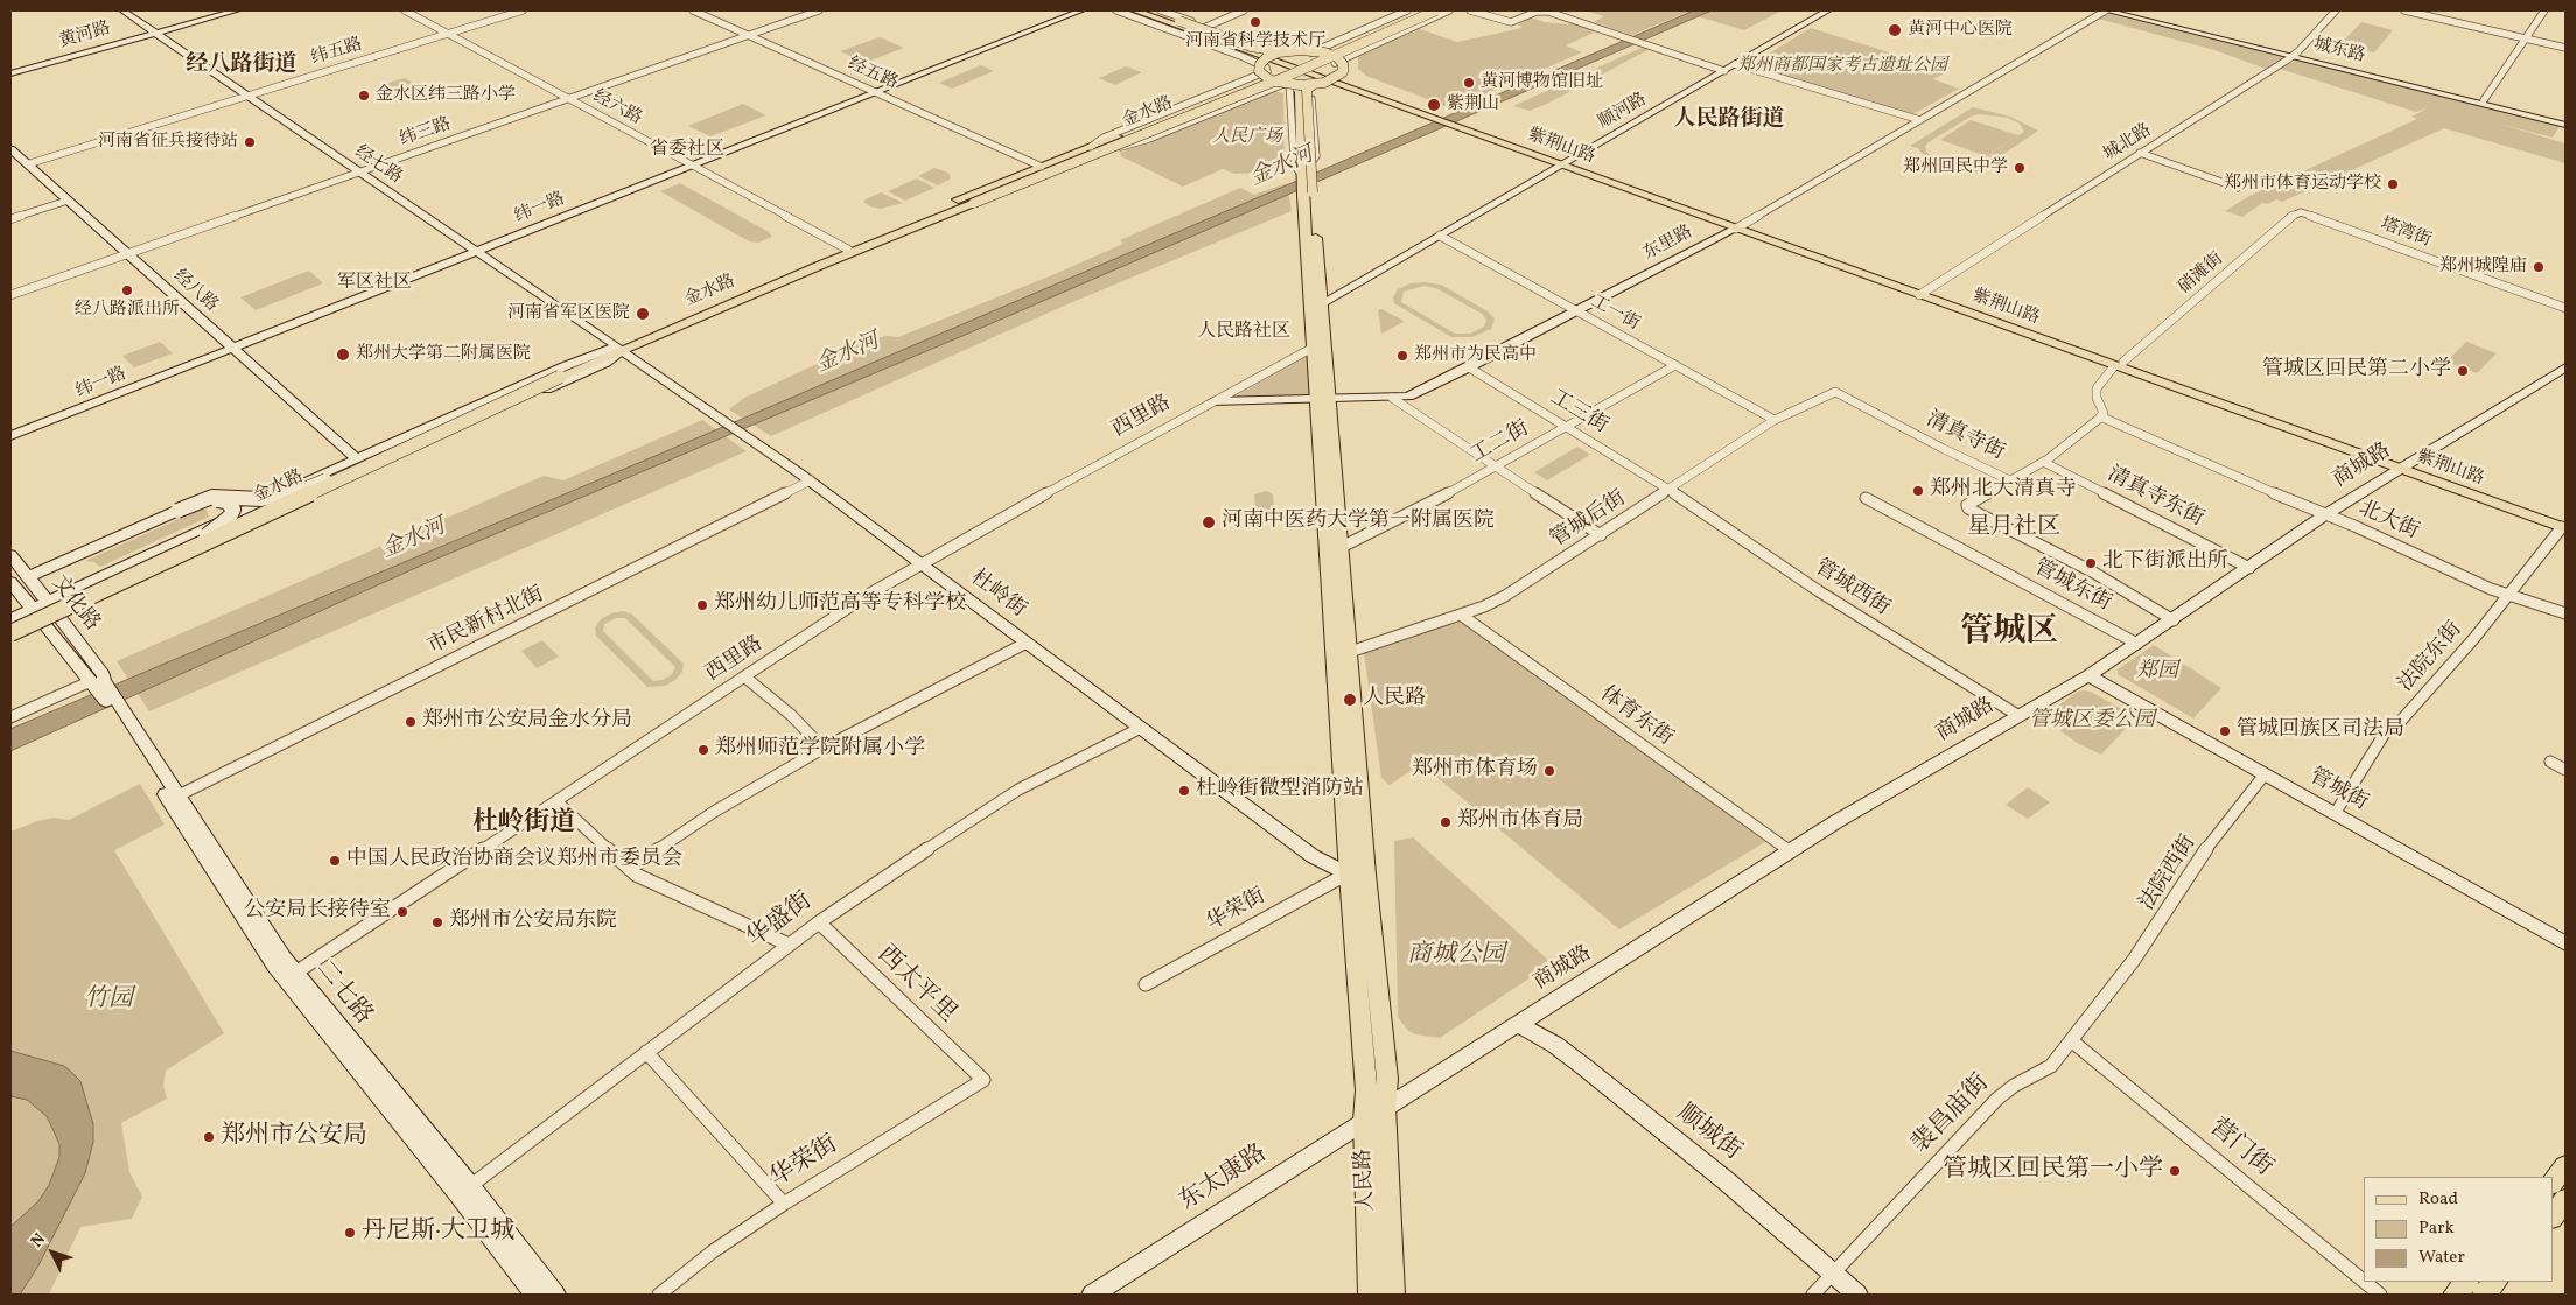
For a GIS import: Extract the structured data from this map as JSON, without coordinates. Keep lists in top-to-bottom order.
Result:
{
  "streets": {
    "main road": ["金水路", "紫荆山路", "人民路"],
    "street": [
      "黄河路",
      "城东路",
      "纬五路",
      "经五路",
      "经六路",
      "顺河路",
      "纬三路",
      "城北路",
      "经七路",
      "纬一路",
      "塔湾街",
      "东里路",
      "硝滩街",
      "经八路",
      "工一街",
      "工三街",
      "西里路",
      "清真寺街",
      "工二街",
      "商城路",
      "清真寺东街",
      "管城后街",
      "北大街",
      "管城东街",
      "管城西街",
      "杜岭街",
      "文化路",
      "市民新村北街",
      "法院东街",
      "体育东街",
      "管城街",
      "法院西街",
      "华荣街",
      "华盛街",
      "西太平里",
      "二七路",
      "裴昌庙街",
      "顺城街",
      "营门街",
      "东太康路"
    ]
  },
  "crossings": [
    ["黄河路", "经七路"],
    ["城东路", "城北路"],
    ["城东路", "东里路"],
    ["纬五路", "经六路"],
    ["纬五路", "经七路"],
    ["纬五路", "经八路"],
    ["经五路", "纬三路"],
    ["经五路", "纬一路"],
    ["经六路", "金水路"],
    ["经六路", "纬三路"],
    ["经六路", "纬一路"],
    ["顺河路", "紫荆山路"],
    ["顺河路", "工一街"],
    ["顺河路", "人民路"],
    ["金水路", "经七路"],
    ["金水路", "杜岭街"],
    ["纬三路", "经七路"],
    ["纬三路", "经八路"],
    ["城北路", "紫荆山路"],
    ["紫荆山路", "东里路"],
    ["紫荆山路", "硝滩街"],
    ["紫荆山路", "商城路"],
    ["紫荆山路", "法院东街"],
    ["经七路", "纬一路"],
    ["经七路", "杜岭街"],
    ["纬一路", "经八路"],
    ["塔湾街", "硝滩街"],
    ["东里路", "工一街"],
    ["东里路", "工三街"],
    ["东里路", "西里路"],
    ["东里路", "人民路"],
    ["工一街", "工二街"],
    ["工一街", "管城后街"],
    ["工三街", "工二街"],
    ["工三街", "管城后街"],
    ["工三街", "管城西街"],
    ["西里路", "杜岭街"],
    ["西里路", "二七路"],
    ["西里路", "人民路"],
    ["清真寺街", "商城路"],
    ["清真寺街", "管城后街"],
    ["工二街", "人民路"],
    ["商城路", "清真寺东街"],
    ["商城路", "北大街"],
    ["商城路", "管城东街"],
    ["商城路", "管城西街"],
    ["商城路", "体育东街"],
    ["商城路", "管城街"],
    ["商城路", "顺城街"],
    ["商城路", "东太康路"],
    ["商城路", "人民路"],
    ["管城后街", "管城西街"],
    ["管城后街", "体育东街"],
    ["管城后街", "人民路"],
    ["北大街", "法院东街"],
    ["杜岭街", "市民新村北街"],
    ["杜岭街", "华荣街"],
    ["杜岭街", "华盛街"],
    ["杜岭街", "人民路"],
    ["市民新村北街", "二七路"],
    ["法院东街", "管城街"],
    ["管城街", "法院西街"],
    ["法院西街", "裴昌庙街"],
    ["华荣街", "西太平里"],
    ["华荣街", "人民路"],
    ["华盛街", "西太平里"],
    ["华盛街", "二七路"],
    ["裴昌庙街", "顺城街"],
    ["裴昌庙街", "营门街"],
    ["东太康路", "人民路"]
  ],
  "districts": [
    "经八路街道",
    "人民路街道",
    "省委社区",
    "军区社区",
    "人民路社区",
    "星月社区",
    "管城区",
    "杜岭街道"
  ],
  "water": ["金水河"],
  "parks": [
    "郑州商都国家考古遗址公园",
    "人民广场",
    "郑园",
    "管城区委公园",
    "商城公园",
    "竹园"
  ],
  "places": [
    "河南省科学技术厅",
    "黄河中心医院",
    "黄河博物馆旧址",
    "金水区纬三路小学",
    "紫荆山",
    "河南省征兵接待站",
    "郑州回民中学",
    "郑州市体育运动学校",
    "郑州城隍庙",
    "经八路派出所",
    "河南省军区医院",
    "郑州大学第二附属医院",
    "郑州市为民高中",
    "管城区回民第二小学",
    "郑州北大清真寺",
    "河南中医药大学第一附属医院",
    "北下街派出所",
    "郑州幼儿师范高等专科学校",
    "人民路",
    "郑州市公安局金水分局",
    "管城回族区司法局",
    "郑州师范学院附属小学",
    "郑州市体育场",
    "杜岭街微型消防站",
    "郑州市体育局",
    "中国人民政治协商会议郑州市委员会",
    "公安局长接待室",
    "郑州市公安局东院",
    "郑州市公安局",
    "管城区回民第一小学",
    "丹尼斯·大卫城"
  ],
  "legend": ["Road", "Park", "Water"],
  "north": "top left"
}
